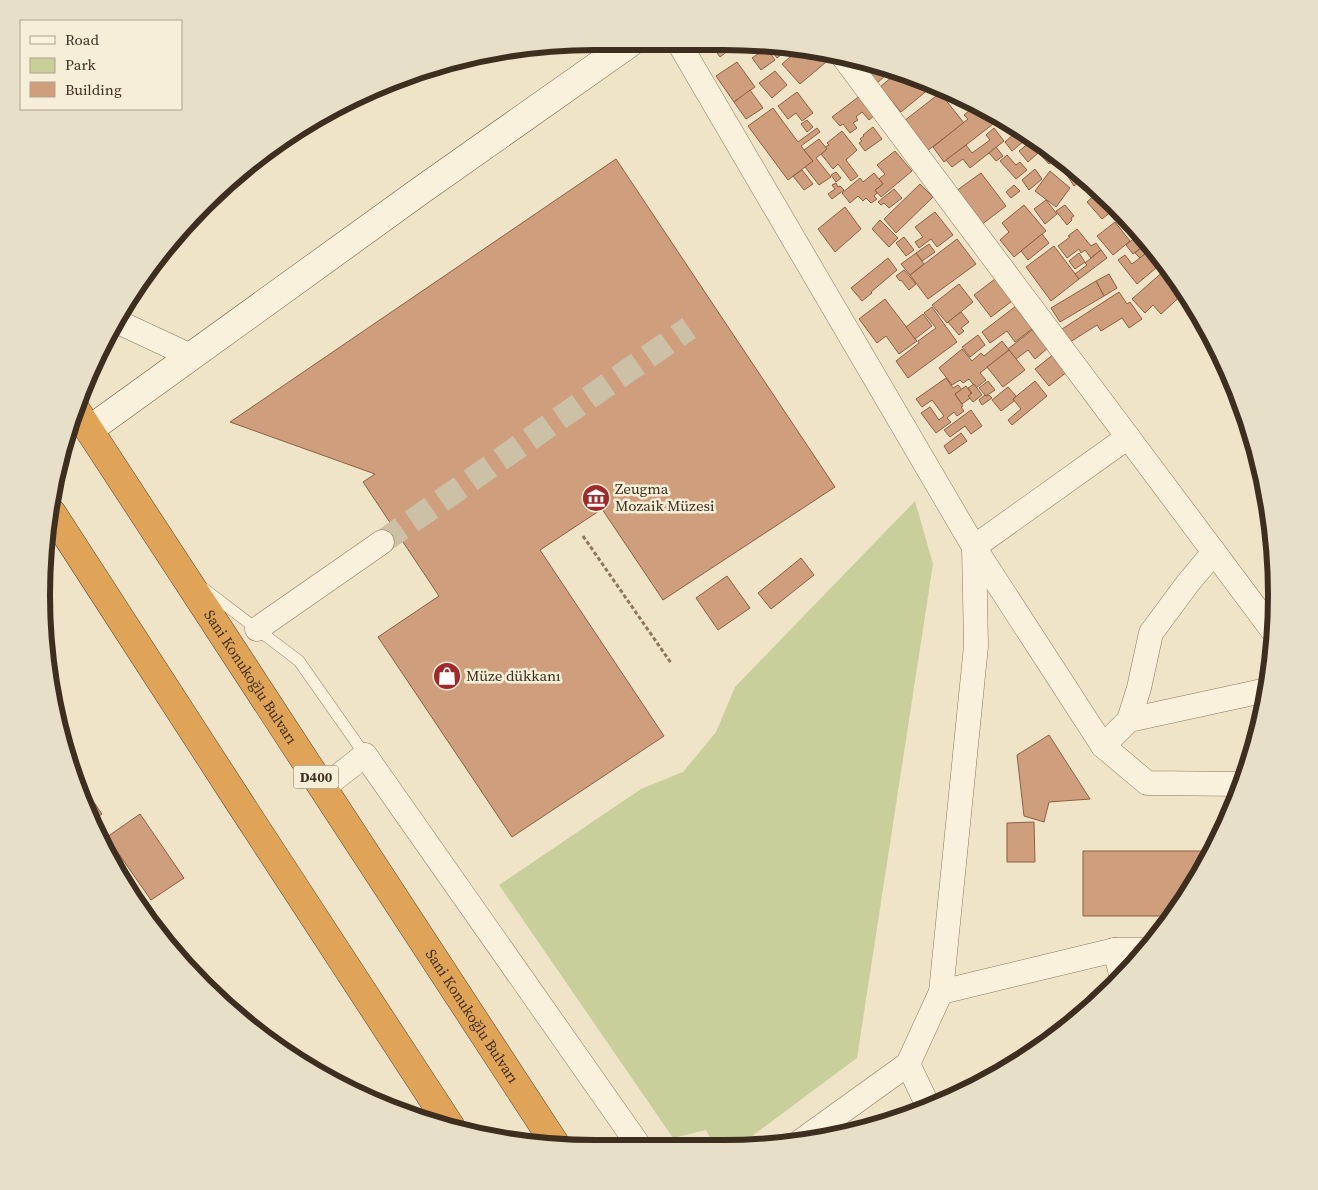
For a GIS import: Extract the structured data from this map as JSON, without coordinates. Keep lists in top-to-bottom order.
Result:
{
  "streets": {
    "highway": ["Sani Konukoğlu Bulvarı", "D400"]
  },
  "places": {
    "museum": ["Zeugma Mozaik Müzesi"],
    "shop": ["Müze dükkanı"]
  },
  "legend": ["Road", "Park", "Building"]
}
